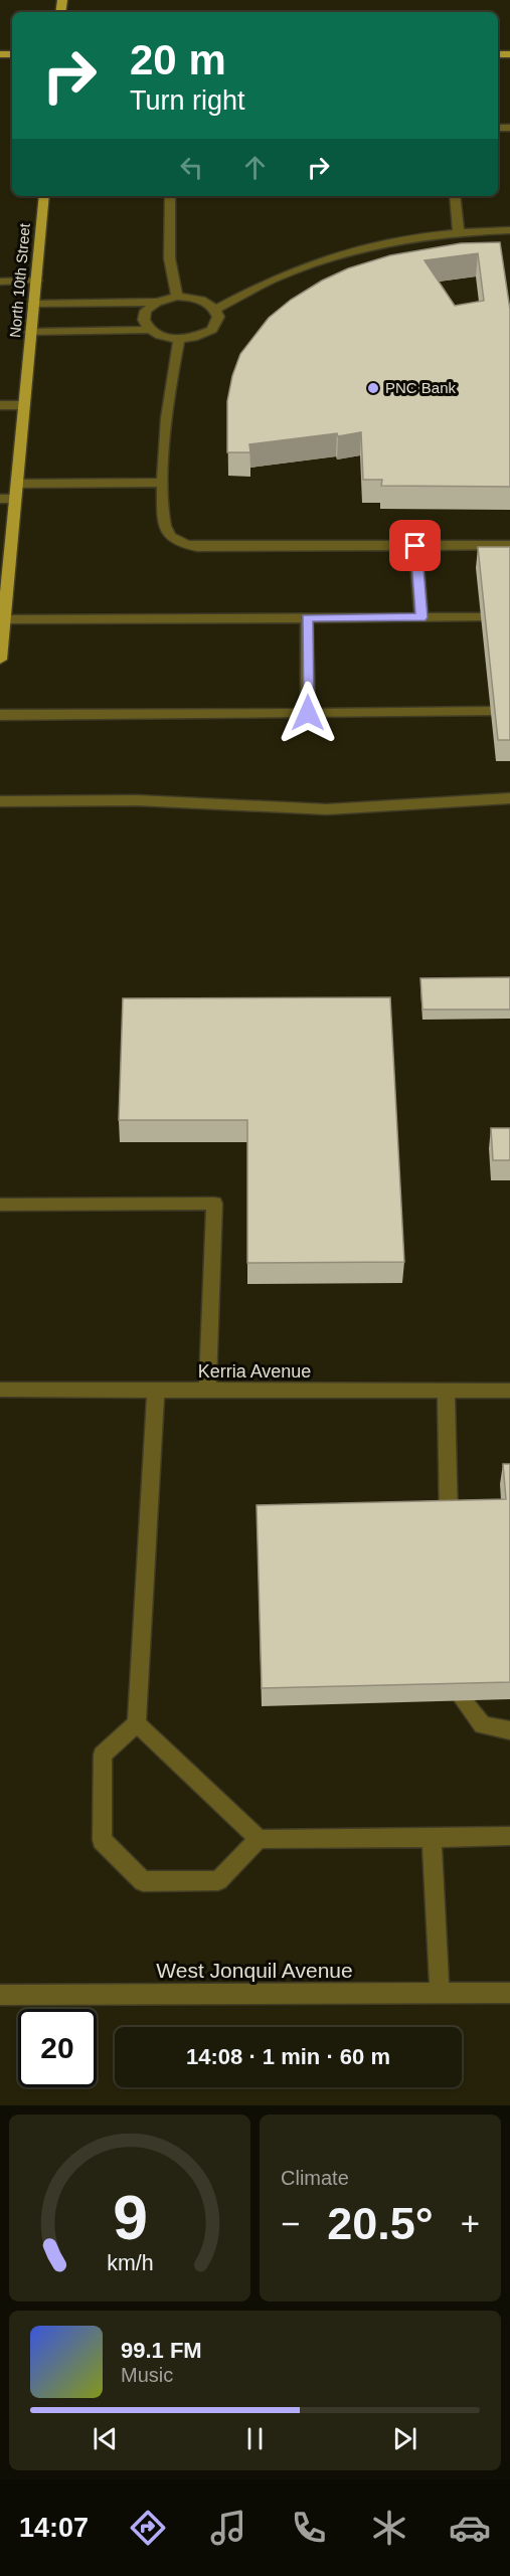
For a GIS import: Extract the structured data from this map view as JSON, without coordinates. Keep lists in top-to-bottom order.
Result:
{
  "streets": {
    "main road": ["North 10th Street"],
    "street": ["Kerria Avenue", "West Jonquil Avenue"]
  },
  "places": ["PNC Bank"],
  "page": {
    "turn": ["20 m", "Turn right"],
    "limit": "20",
    "trip": "14:08 · 1 min · 60 m",
    "tile": "Climate",
    "heat": ["−", "20.5°", "+"],
    "song": ["99.1 FM", "Music"],
    "tabs": "14:07",
    "gauge": ["9", "km/h"]
  }
}
